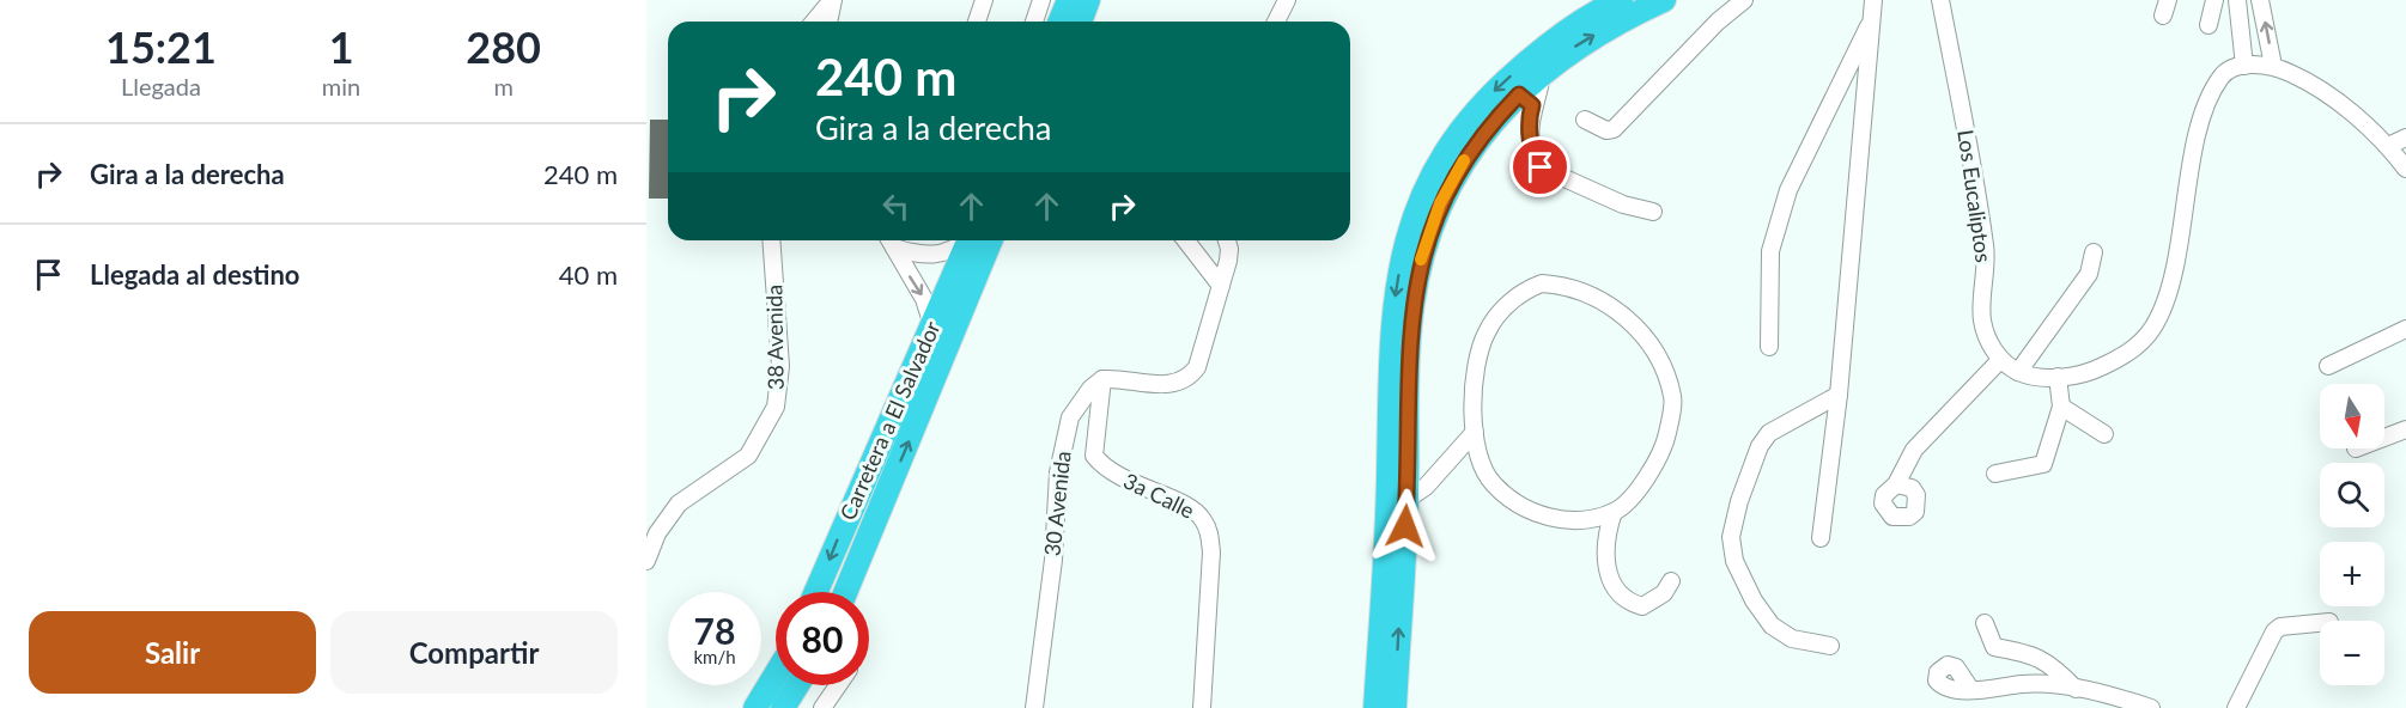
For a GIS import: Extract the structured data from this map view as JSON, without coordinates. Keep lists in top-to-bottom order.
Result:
{
  "streets": {
    "highway": ["Carretera a El Salvador"],
    "street": [
      "Los Eucaliptos",
      "38 Avenida",
      "3a Calle",
      "30 Avenida"
    ]
  },
  "crossings": [
    ["3a Calle", "30 Avenida"]
  ],
  "north": "bottom",
  "page": {
    "eta": [
      "15:21",
      "Llegada",
      "1",
      "min",
      "280",
      "m"
    ],
    "turn": ["240 m", "Gira a la derecha"],
    "list": [
      {
        "name": "Gira a la derecha",
        "value": "240 m"
      },
      {
        "name": "Llegada al destino",
        "value": "40 m"
      }
    ],
    "map_buttons": ["+", "−"],
    "speed": "78 km/h",
    "limit": "80",
    "buttons": ["Salir", "Compartir"]
  }
}
